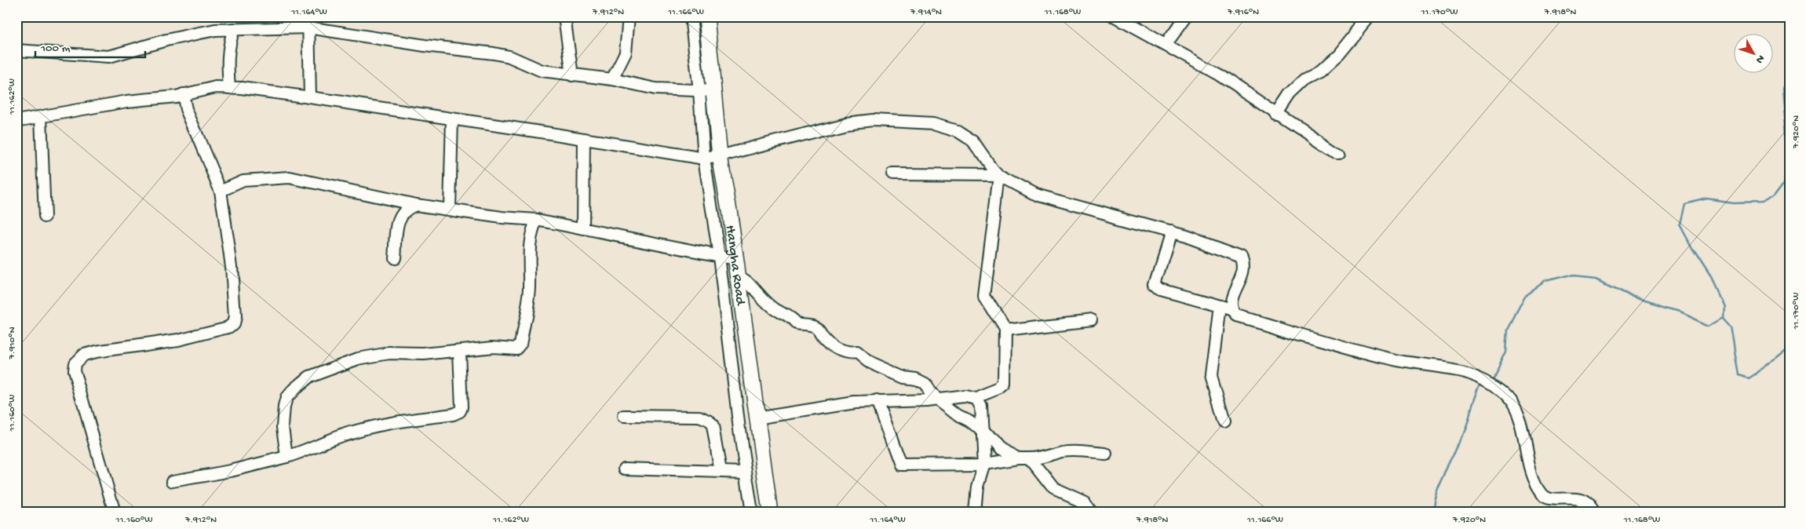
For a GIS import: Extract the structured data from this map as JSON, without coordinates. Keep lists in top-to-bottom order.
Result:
{
  "streets": {
    "highway": ["Hangha Road"]
  },
  "scale_bar": "100 m",
  "north": "bottom right",
  "coordinates": [
    "11.164°W",
    "7.912°N",
    "11.166°W",
    "7.914°N",
    "11.168°W",
    "7.916°N",
    "11.170°W",
    "7.918°N",
    "11.162°W",
    "7.920°N",
    "7.910°N",
    "11.160°W"
  ]
}
